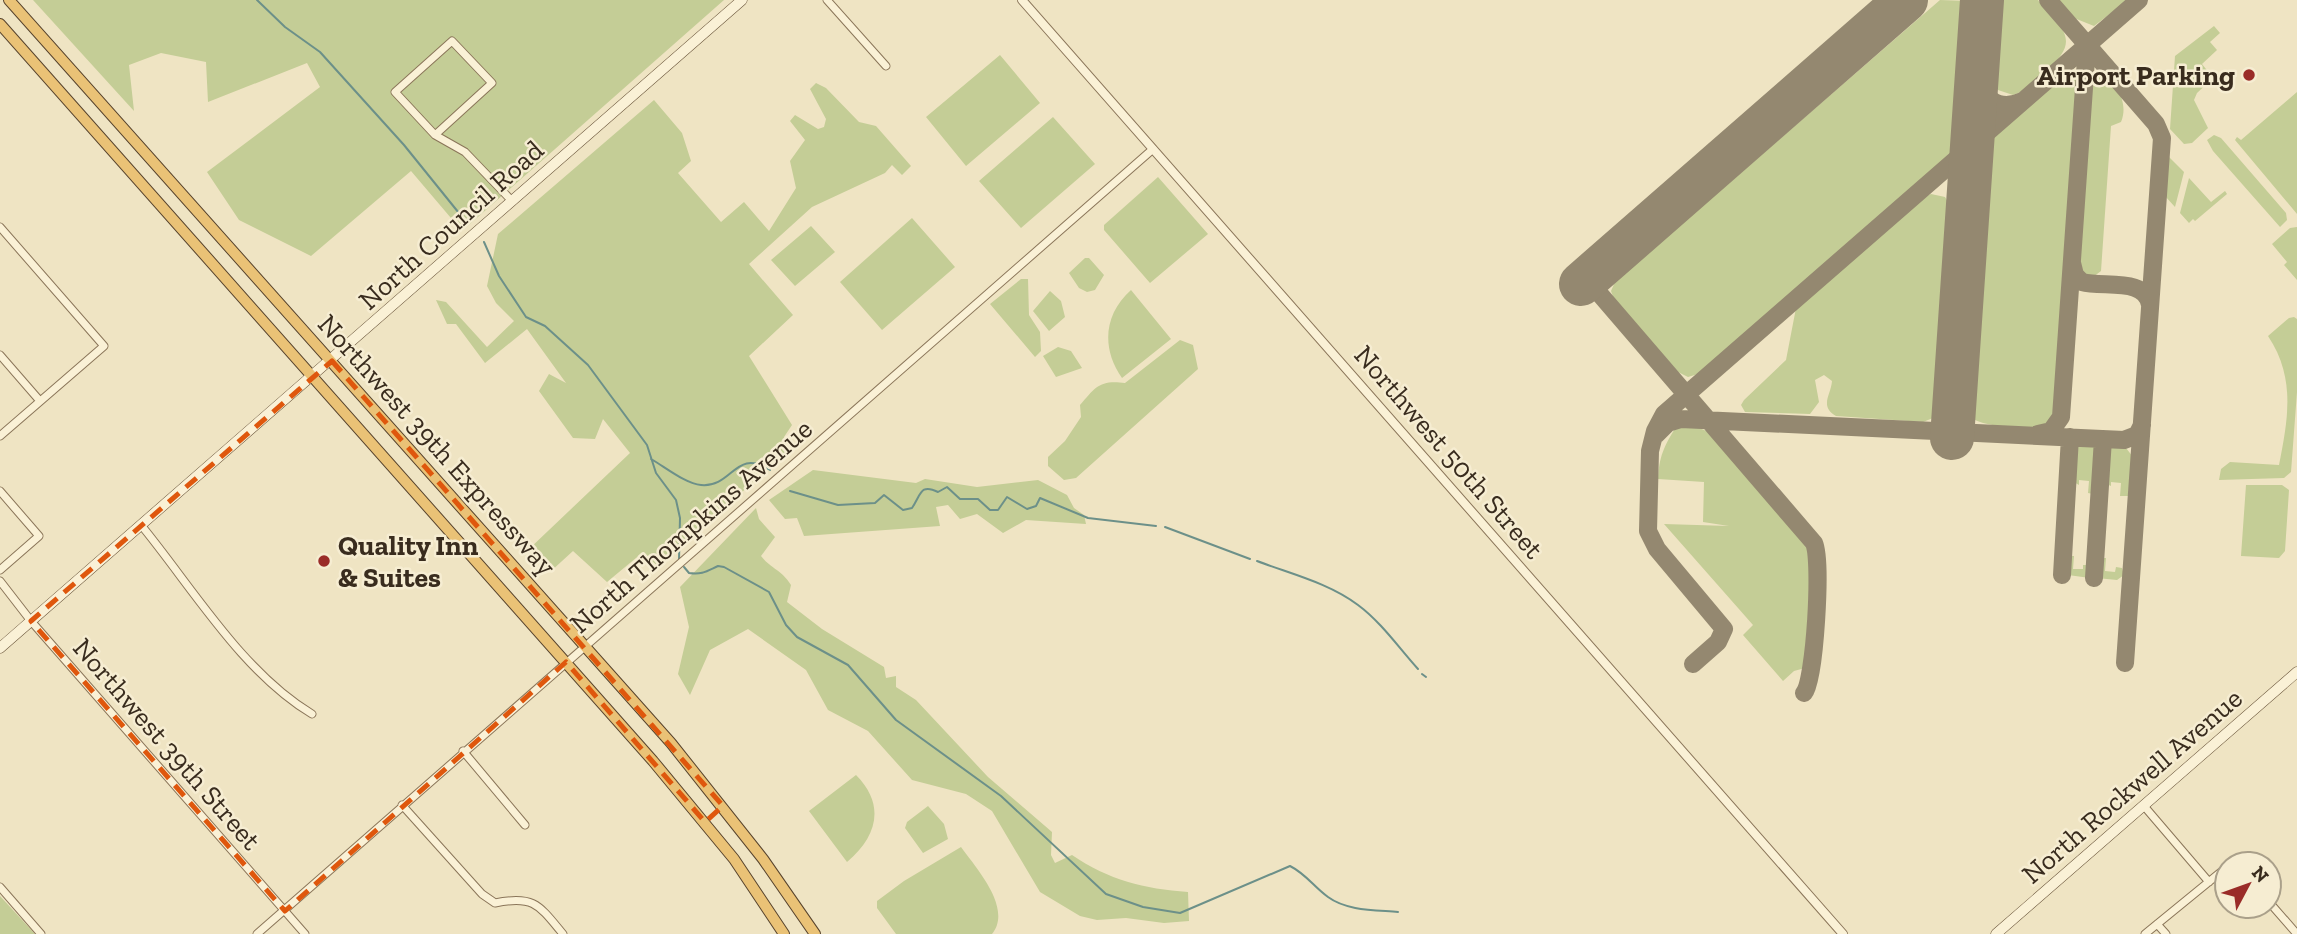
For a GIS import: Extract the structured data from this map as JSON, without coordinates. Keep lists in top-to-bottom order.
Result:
{
  "streets": {
    "highway": ["Northwest 39th Expressway"],
    "main road": ["North Council Road", "North Rockwell Avenue"],
    "street": ["Northwest 50th Street", "North Thompkins Avenue", "Northwest 39th Street"]
  },
  "crossings": [
    ["North Council Road", "Northwest 39th Expressway"],
    ["North Council Road", "Northwest 39th Street"],
    ["Northwest 39th Expressway", "North Thompkins Avenue"],
    ["Northwest 50th Street", "North Thompkins Avenue"],
    ["North Thompkins Avenue", "Northwest 39th Street"]
  ],
  "places": ["Airport Parking", "Quality Inn & Suites"],
  "north": "top right"
}
